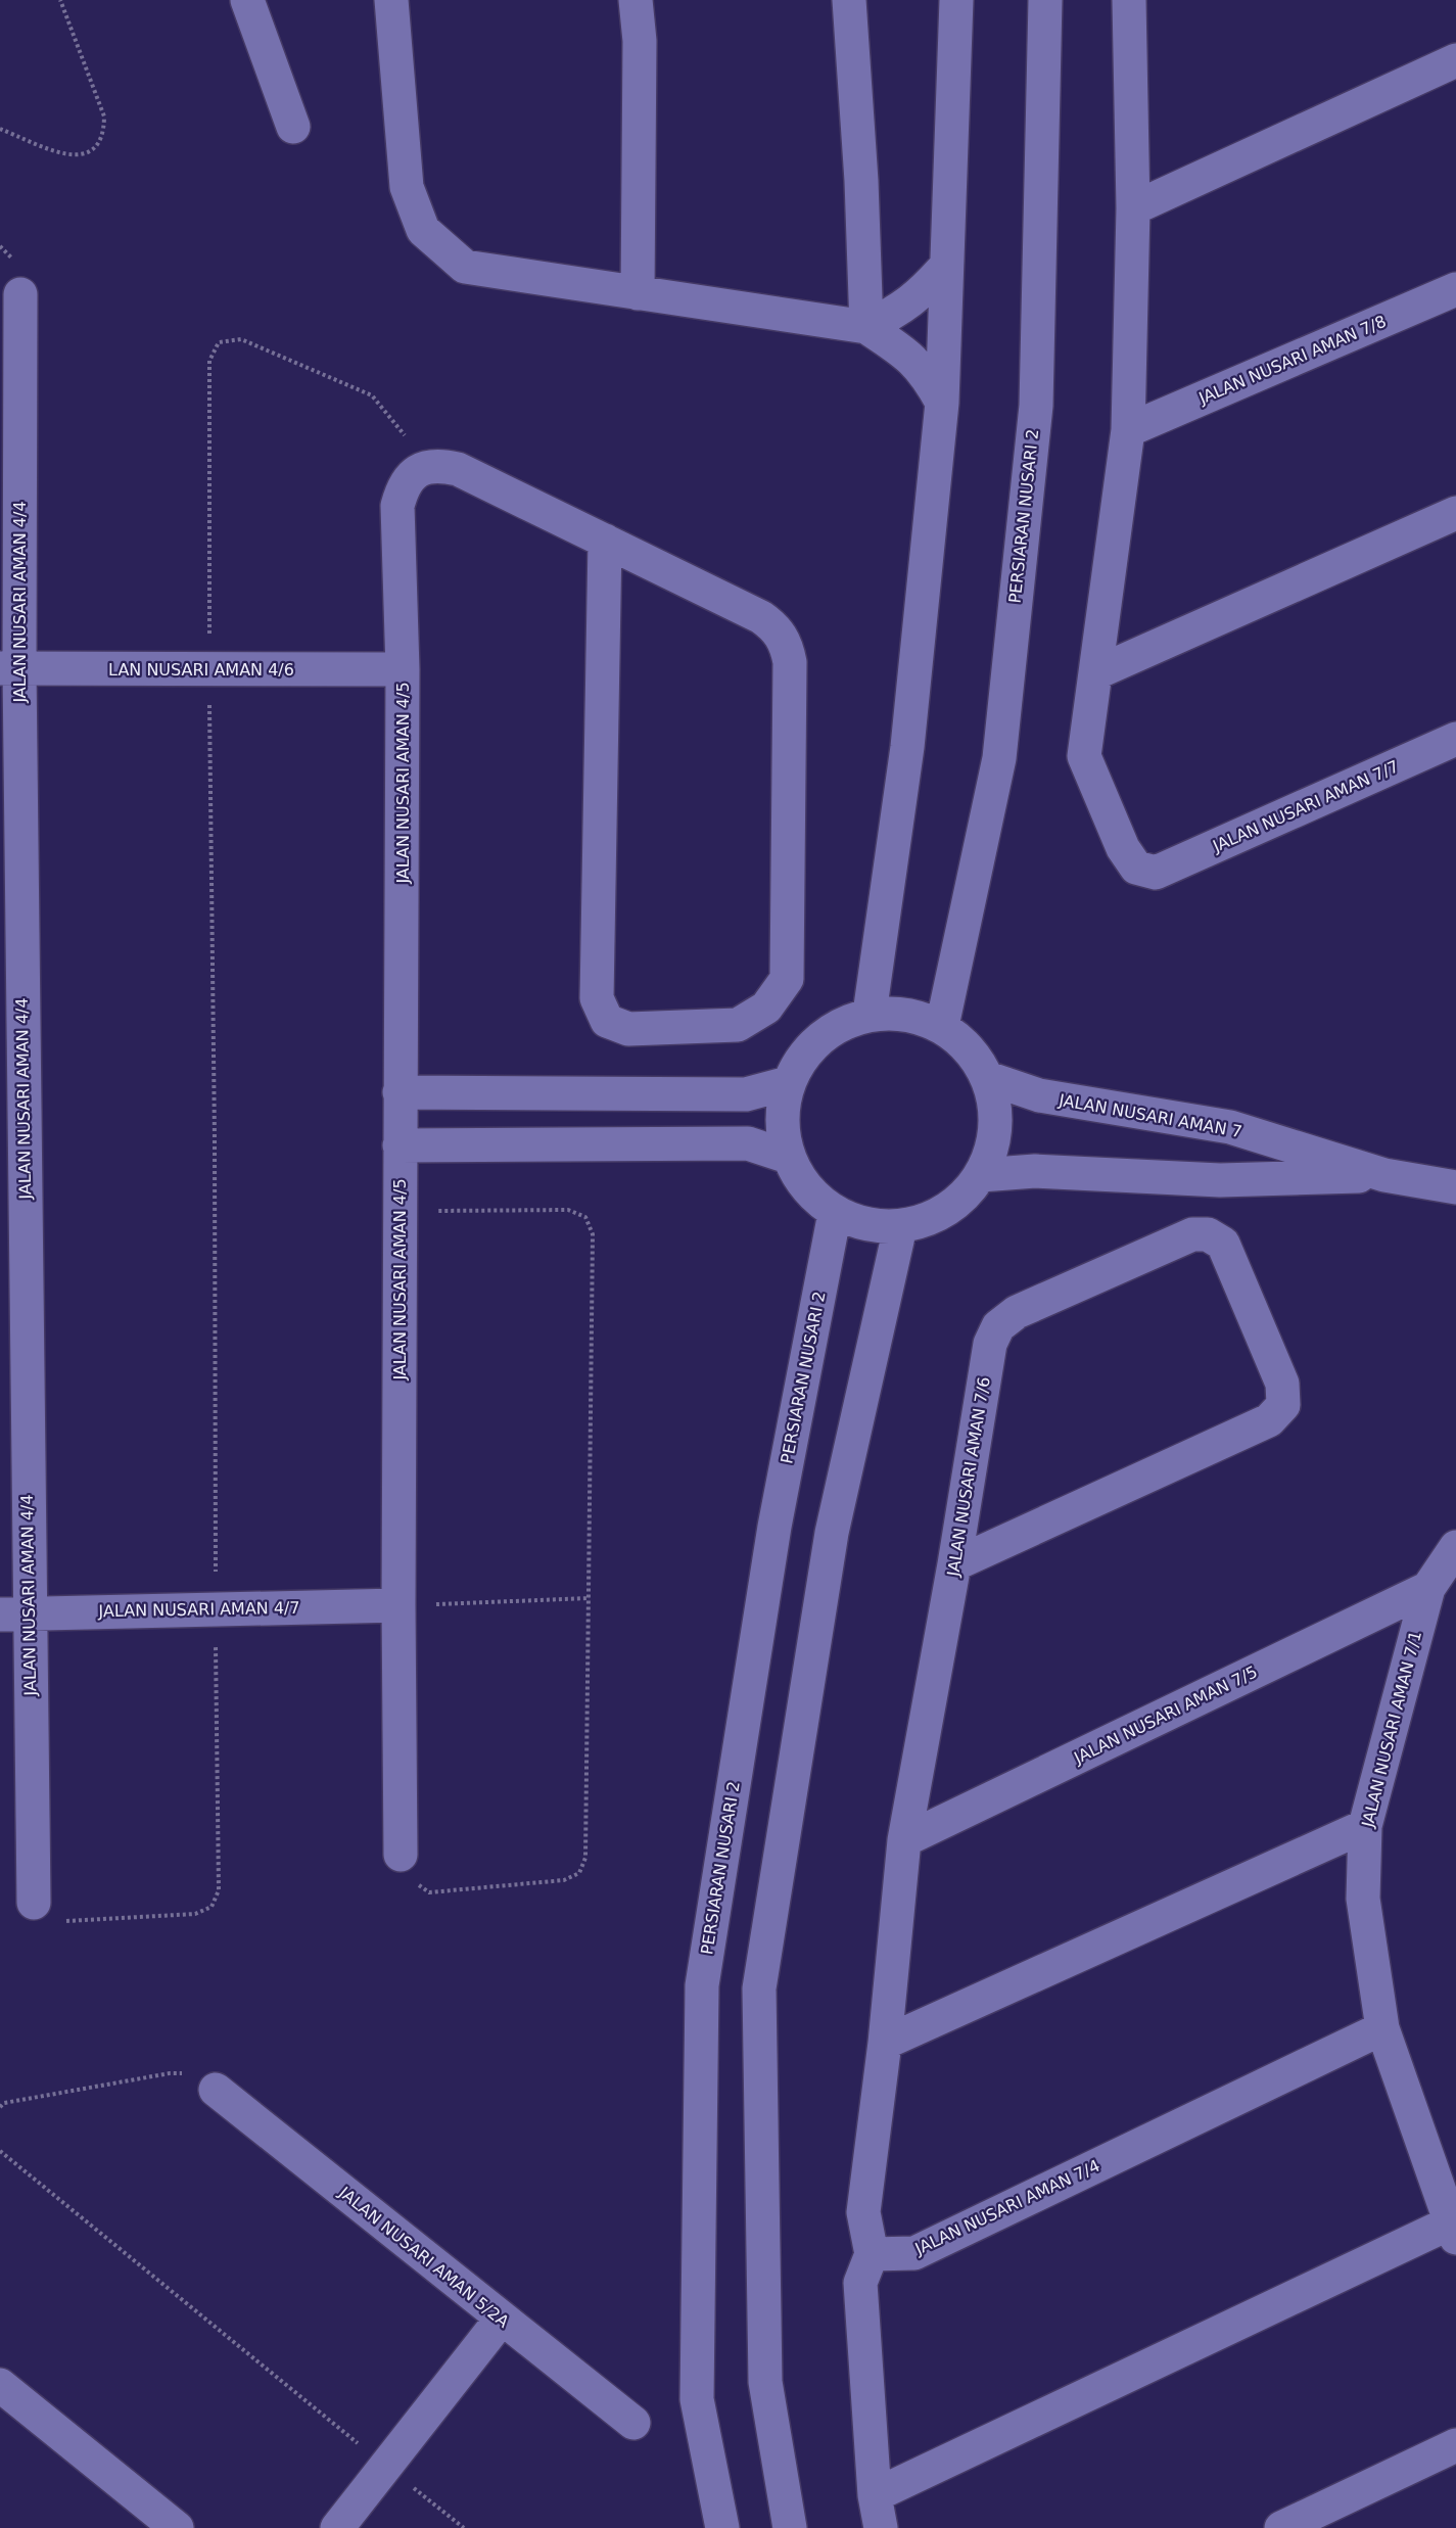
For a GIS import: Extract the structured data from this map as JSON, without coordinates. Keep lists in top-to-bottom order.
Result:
{
  "streets": {
    "street": [
      "JALAN NUSARI AMAN 7/8",
      "PERSIARAN NUSARI 2",
      "JALAN NUSARI AMAN 4/4",
      "LAN NUSARI AMAN 4/6",
      "JALAN NUSARI AMAN 4/5",
      "JALAN NUSARI AMAN 7/7",
      "JALAN NUSARI AMAN 7",
      "JALAN NUSARI AMAN 7/6",
      "JALAN NUSARI AMAN 4/7",
      "JALAN NUSARI AMAN 7/5",
      "JALAN NUSARI AMAN 7/1",
      "JALAN NUSARI AMAN 7/4",
      "JALAN NUSARI AMAN 5/2A"
    ]
  },
  "crossings": [
    ["PERSIARAN NUSARI 2", "JALAN NUSARI AMAN 7"],
    ["JALAN NUSARI AMAN 4/4", "LAN NUSARI AMAN 4/6"],
    ["JALAN NUSARI AMAN 4/4", "JALAN NUSARI AMAN 4/7"],
    ["LAN NUSARI AMAN 4/6", "JALAN NUSARI AMAN 4/5"],
    ["JALAN NUSARI AMAN 4/5", "JALAN NUSARI AMAN 4/7"],
    ["JALAN NUSARI AMAN 7/6", "JALAN NUSARI AMAN 7/5"],
    ["JALAN NUSARI AMAN 7/5", "JALAN NUSARI AMAN 7/1"],
    ["JALAN NUSARI AMAN 7/1", "JALAN NUSARI AMAN 7/4"]
  ]
}
